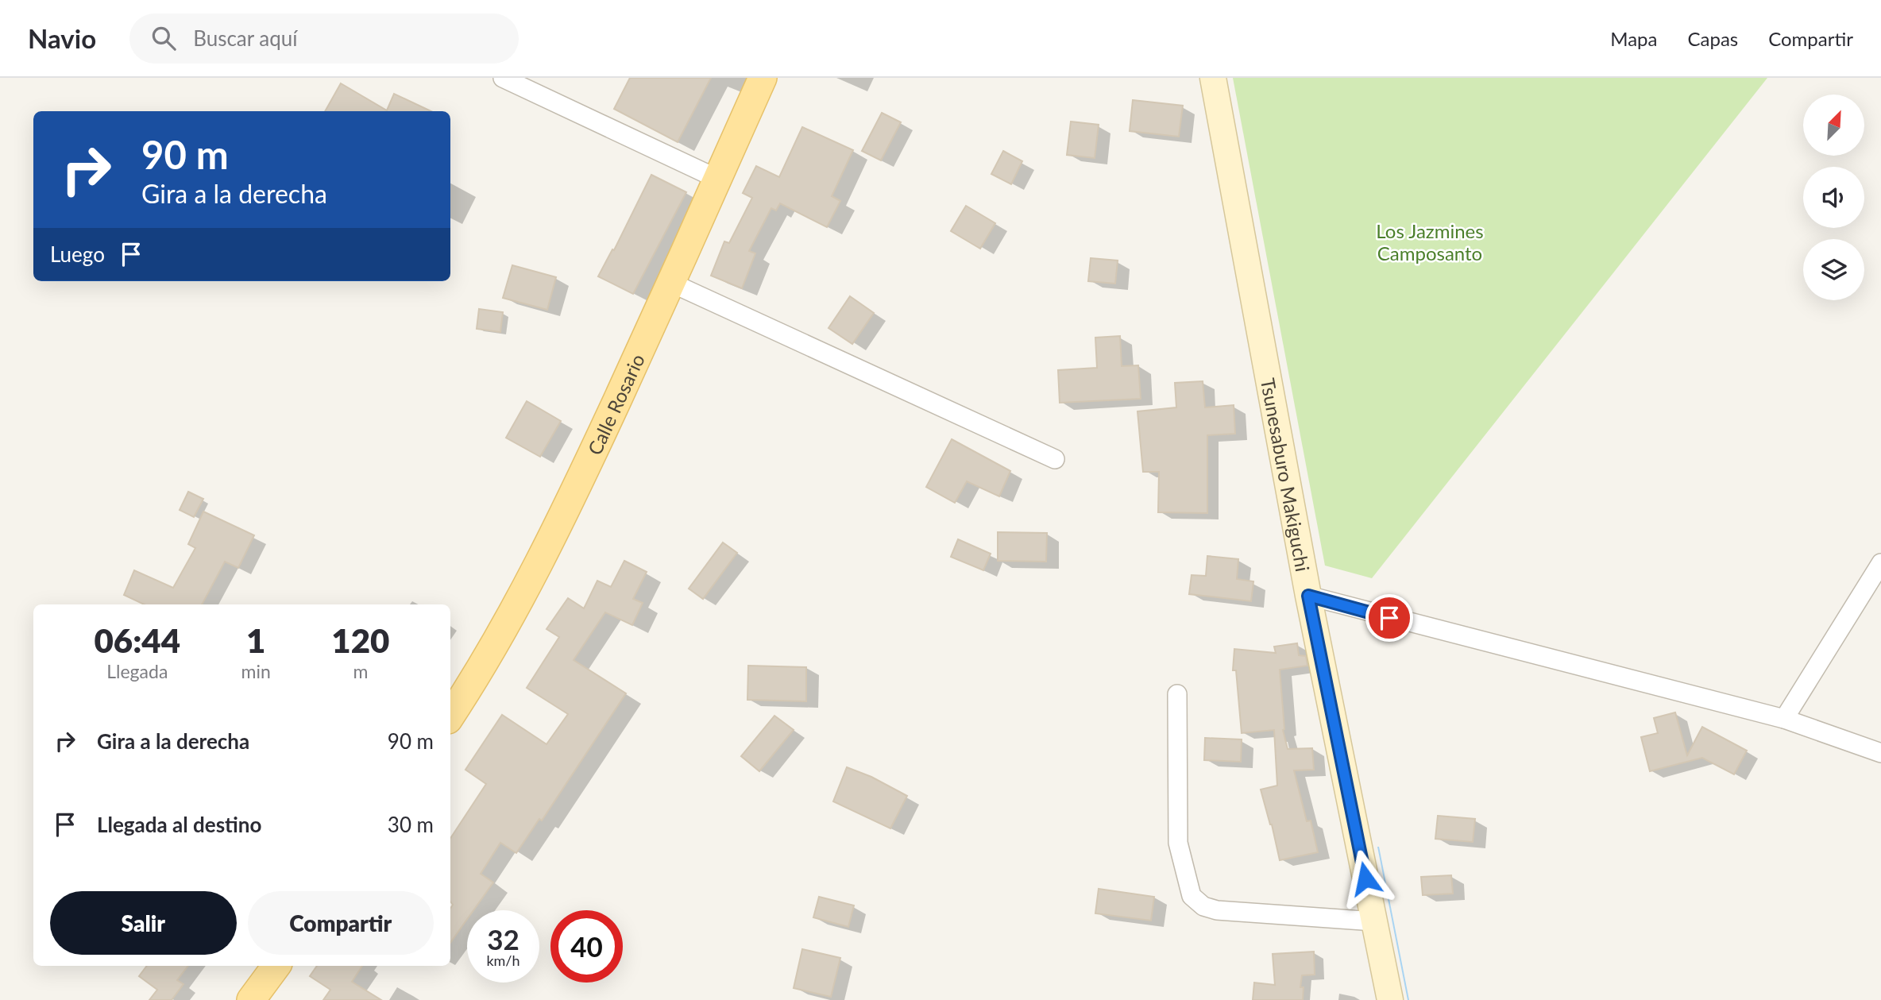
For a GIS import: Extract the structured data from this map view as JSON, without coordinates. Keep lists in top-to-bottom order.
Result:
{
  "streets": {
    "main road": ["Calle Rosario"],
    "street": ["Tsunesaburo Makiguchi"]
  },
  "parks": ["Los Jazmines Camposanto"],
  "north": "top right",
  "page": {
    "header": "Navio",
    "search": "Buscar aquí",
    "nav": ["Mapa", "Capas", "Compartir"],
    "turn": ["90 m", "Gira a la derecha"],
    "then": "Luego",
    "eta": [
      "06:44",
      "Llegada",
      "1",
      "min",
      "120",
      "m"
    ],
    "list": [
      {
        "name": "Gira a la derecha",
        "value": "90 m"
      },
      {
        "name": "Llegada al destino",
        "value": "30 m"
      }
    ],
    "buttons": ["Salir", "Compartir"],
    "speed": "32 km/h",
    "limit": "40"
  }
}
